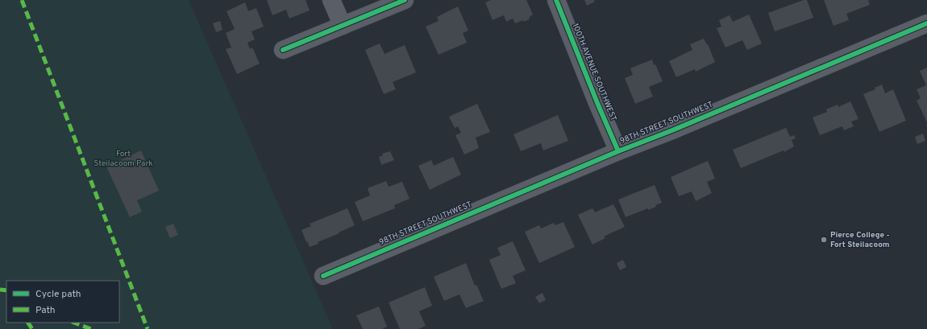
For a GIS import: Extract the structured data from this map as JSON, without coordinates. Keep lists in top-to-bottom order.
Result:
{
  "streets": {
    "street": ["100TH AVENUE SOUTHWEST", "98TH STREET SOUTHWEST"]
  },
  "crossings": [
    ["100TH AVENUE SOUTHWEST", "98TH STREET SOUTHWEST"]
  ],
  "parks": ["Fort Steilacoom Park"],
  "places": ["Pierce College - Fort Steilacoom"],
  "legend": ["Cycle path", "Path"]
}
